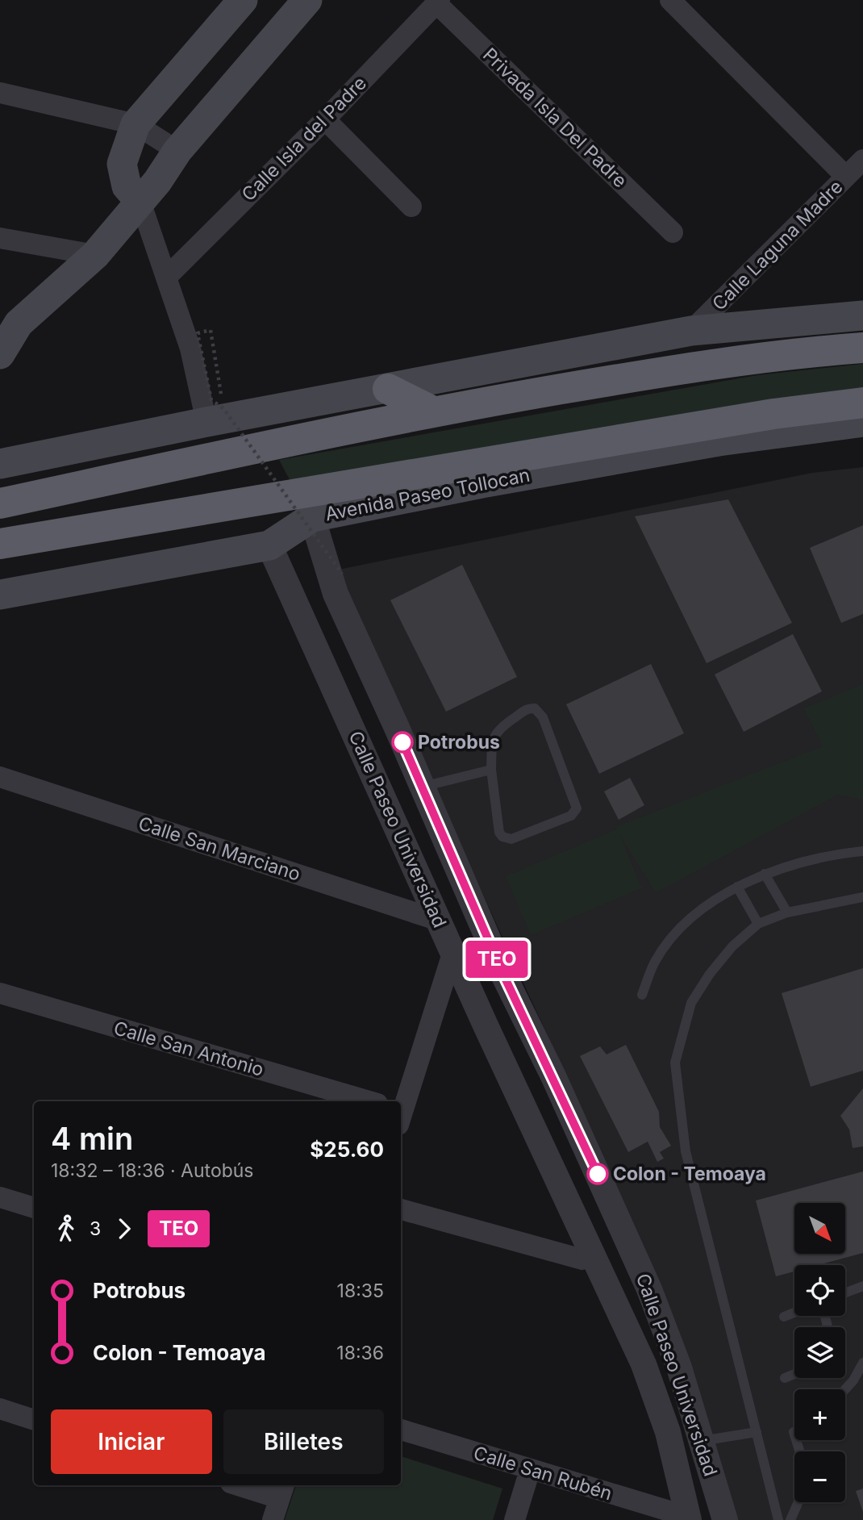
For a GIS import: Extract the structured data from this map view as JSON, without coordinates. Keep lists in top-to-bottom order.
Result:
{
  "streets": {
    "highway": ["Avenida Paseo Tollocan"],
    "street": [
      "Privada Isla Del Padre",
      "Calle Isla del Padre",
      "Calle Laguna Madre",
      "Calle Paseo Universidad",
      "Calle San Marciano",
      "Calle San Antonio",
      "Calle San Rubén"
    ]
  },
  "crossings": [
    ["Privada Isla Del Padre", "Calle Isla del Padre"],
    ["Avenida Paseo Tollocan", "Calle Paseo Universidad"],
    ["Calle Paseo Universidad", "Calle San Marciano"],
    ["Calle Paseo Universidad", "Calle San Rubén"]
  ],
  "places": ["Potrobus", "Colon - Temoaya"],
  "lines": ["bus line TEO"],
  "north": "bottom right",
  "page": {
    "on_map": "TEO",
    "heading": ["4 min", "18:32 – 18:36 · Autobús", "$25.60"],
    "legs": ["3", "TEO"],
    "map_buttons": ["+", "−"],
    "list": [
      {
        "name": "Potrobus",
        "value": "18:35"
      },
      {
        "name": "Colon - Temoaya",
        "value": "18:36"
      }
    ],
    "buttons": ["Iniciar", "Billetes"]
  }
}
